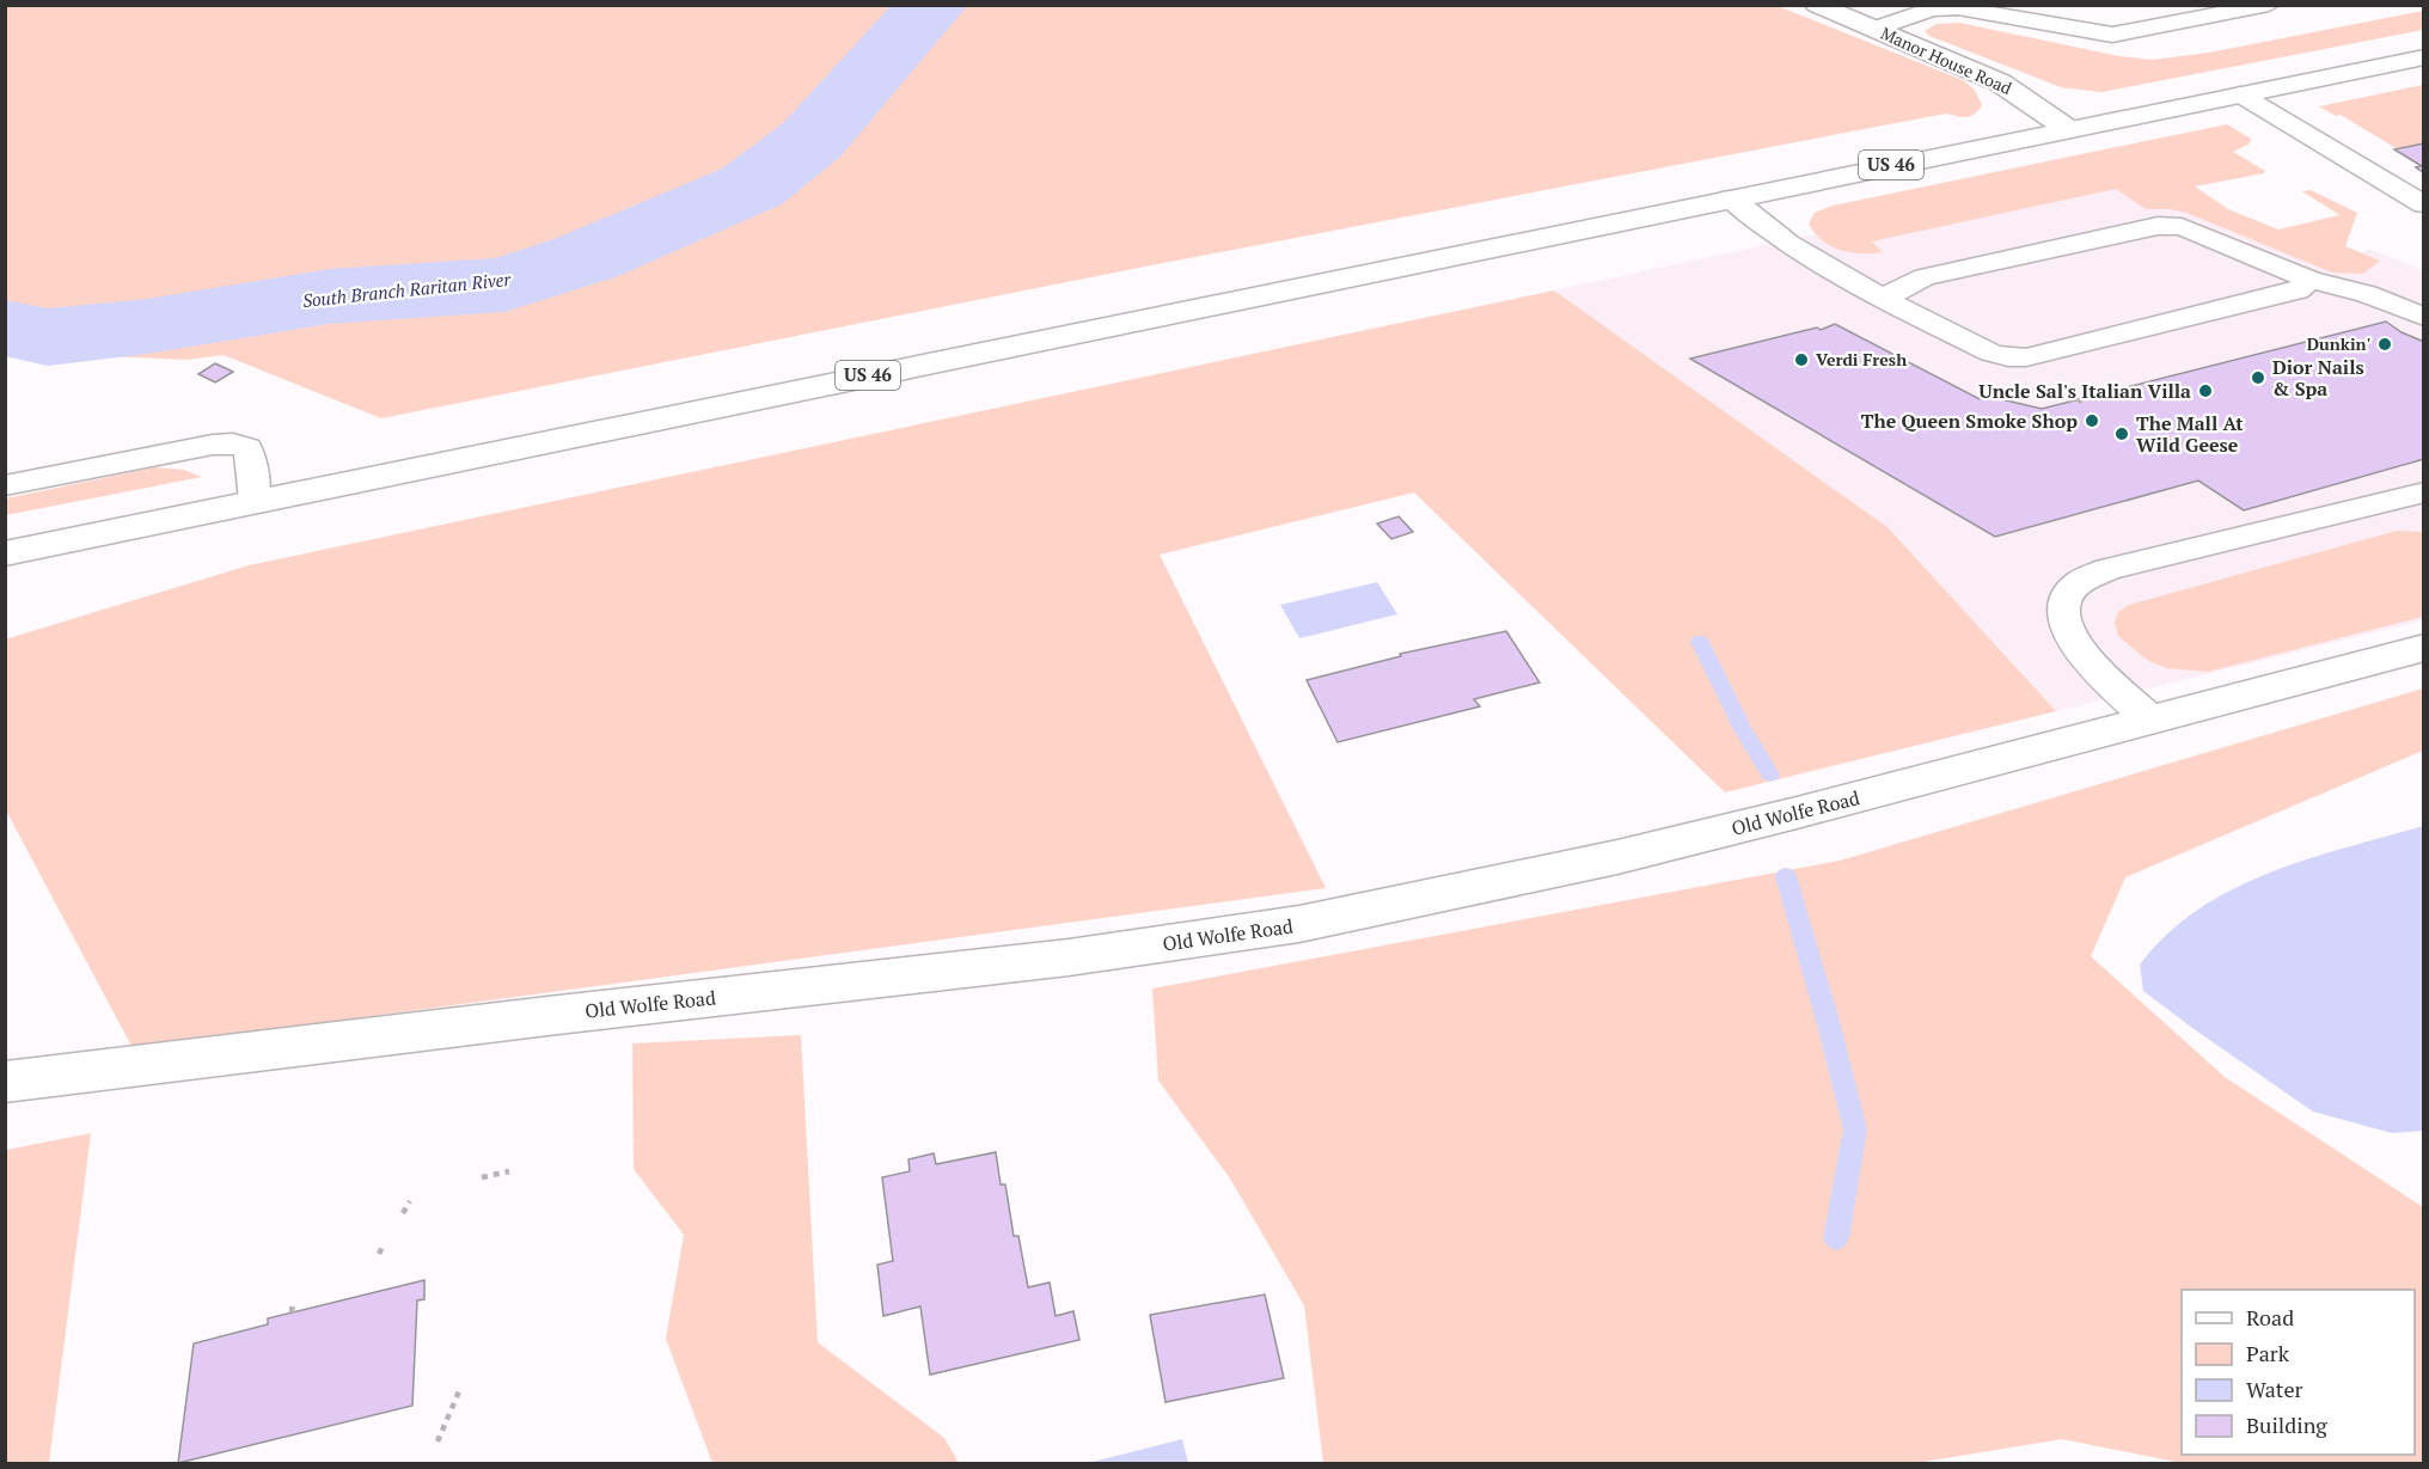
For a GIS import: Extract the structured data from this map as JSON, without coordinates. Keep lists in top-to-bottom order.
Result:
{
  "streets": {
    "main road": ["Manor House Road", "US 46", "Old Wolfe Road"]
  },
  "crossings": [
    ["Manor House Road", "US 46"]
  ],
  "water": ["South Branch Raritan River"],
  "places": [
    "Dunkin'",
    "Verdi Fresh",
    "Dior Nails & Spa",
    "Uncle Sal's Italian Villa",
    "The Queen Smoke Shop",
    "The Mall At Wild Geese"
  ],
  "legend": [
    "Road",
    "Park",
    "Water",
    "Building"
  ]
}
